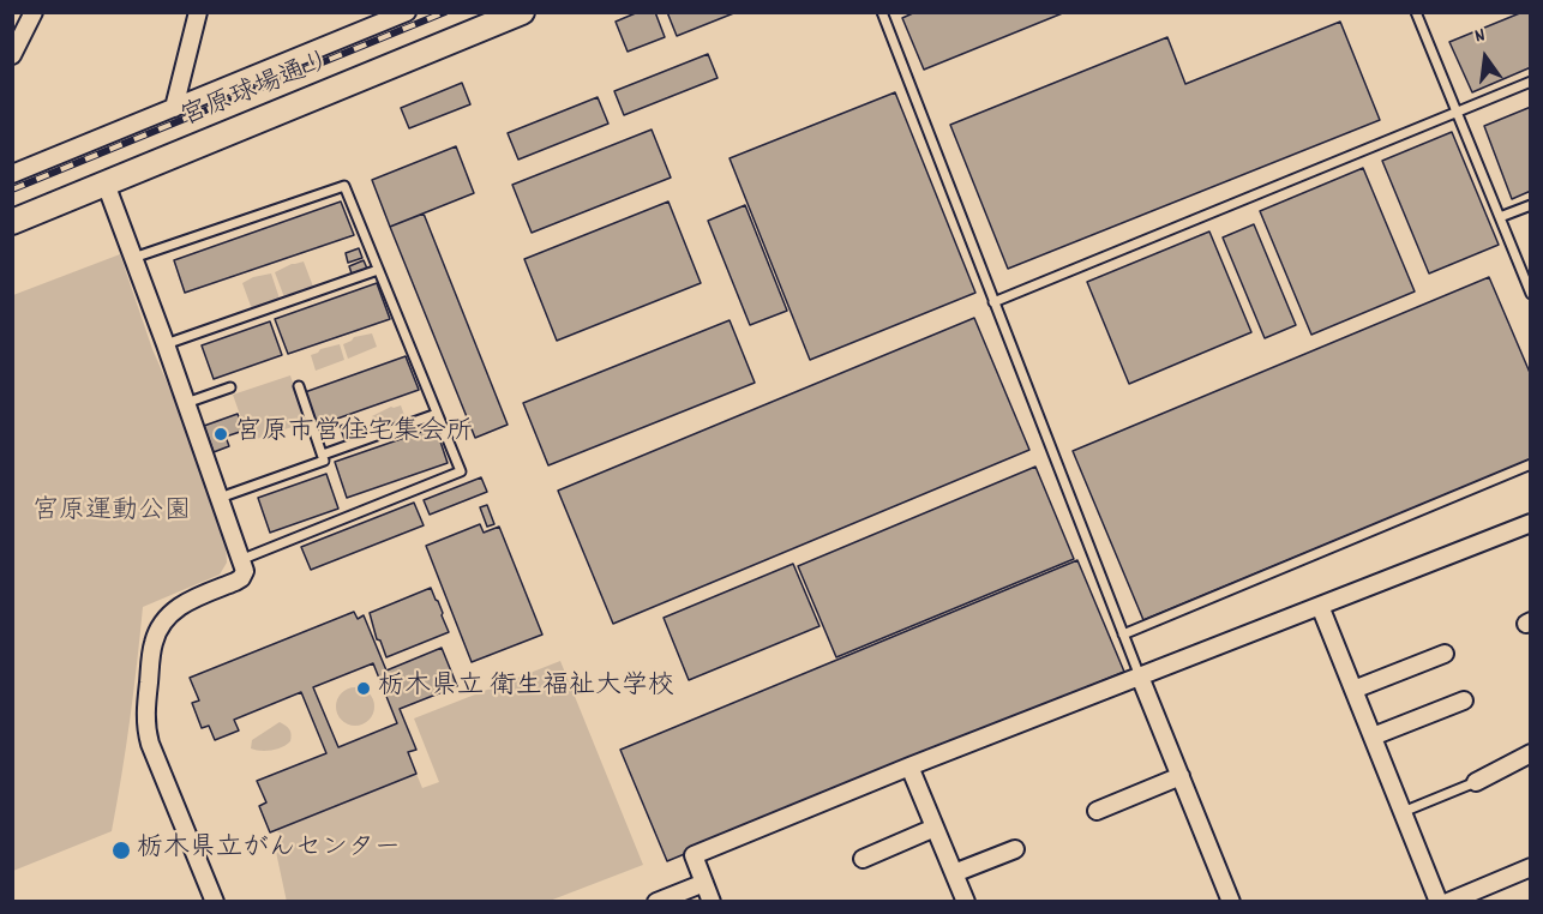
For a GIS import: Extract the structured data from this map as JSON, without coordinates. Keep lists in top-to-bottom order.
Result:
{
  "streets": {
    "street": ["宮原球場通り"]
  },
  "parks": ["宮原運動公園"],
  "places": ["宮原市営住宅集会所", "栃木県立 衛生福祉大学校", "栃木県立がんセンター"],
  "north": "top"
}
